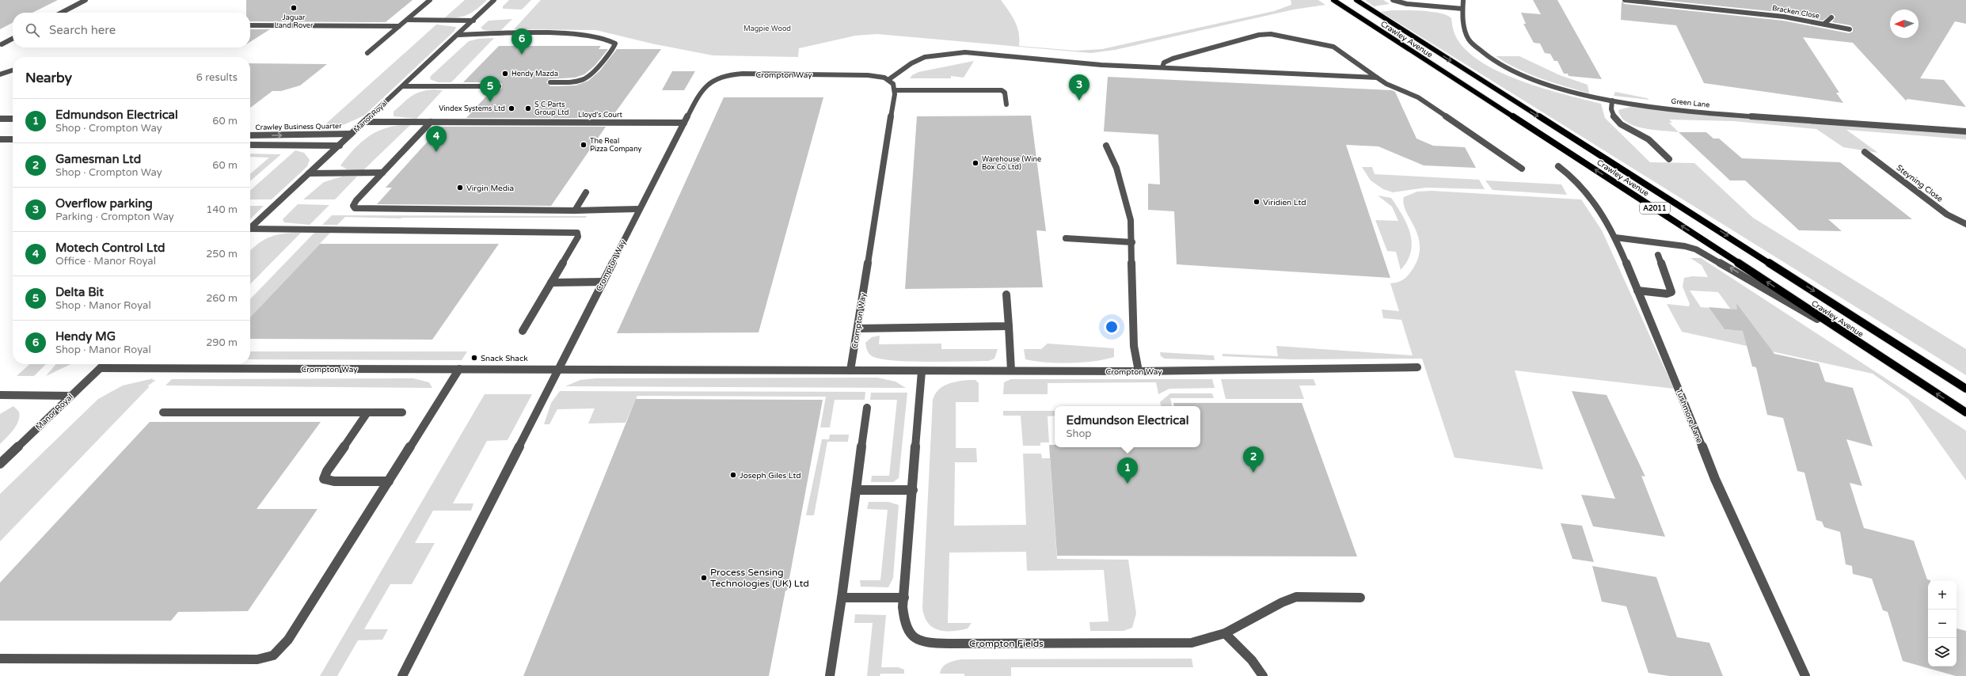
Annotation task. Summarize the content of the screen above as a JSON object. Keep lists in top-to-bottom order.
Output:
{
  "streets": {
    "main road": ["Crawley Avenue", "A2011"],
    "street": [
      "Bracken Close",
      "Crompton Way",
      "Green Lane",
      "Lloyd's Court",
      "Manor Royal",
      "Crawley Business Quarter",
      "Steyning Close",
      "Tushmore Lane",
      "Crompton Fields"
    ]
  },
  "crossings": [
    ["Crompton Way", "Lloyd's Court"],
    ["Crompton Way", "Manor Royal"],
    ["Crompton Way", "Crompton Fields"],
    ["Lloyd's Court", "Manor Royal"],
    ["Manor Royal", "Crawley Business Quarter"]
  ],
  "parks": ["Magpie Wood"],
  "places": [
    "Jaguar Land Rover",
    "Hendy Mazda",
    "Vindex Systems Ltd",
    "S C Parts Group Ltd",
    "The Real Pizza Company",
    "Warehouse (Wine Box Co Ltd)",
    "Virgin Media",
    "Viridien Ltd",
    "Snack Shack",
    "Joseph Giles Ltd",
    "Process Sensing Technologies (UK) Ltd"
  ],
  "north": "left",
  "page": {
    "search": "Search here",
    "pins": [
      "6",
      "3",
      "5",
      "4",
      "2",
      "1"
    ],
    "heading": ["Nearby", "6 results"],
    "list": [
      {
        "mark": "1",
        "name": "Edmundson Electrical",
        "note": "Shop · Crompton Way",
        "value": "60 m"
      },
      {
        "mark": "2",
        "name": "Gamesman Ltd",
        "note": "Shop · Crompton Way",
        "value": "60 m"
      },
      {
        "mark": "3",
        "name": "Overflow parking",
        "note": "Parking · Crompton Way",
        "value": "140 m"
      },
      {
        "mark": "4",
        "name": "Motech Control Ltd",
        "note": "Office · Manor Royal",
        "value": "250 m"
      },
      {
        "mark": "5",
        "name": "Delta Bit",
        "note": "Shop · Manor Royal",
        "value": "260 m"
      },
      {
        "mark": "6",
        "name": "Hendy MG",
        "note": "Shop · Manor Royal",
        "value": "290 m"
      }
    ],
    "popup": ["Edmundson Electrical", "Shop"],
    "map_buttons": ["+", "−"]
  }
}
